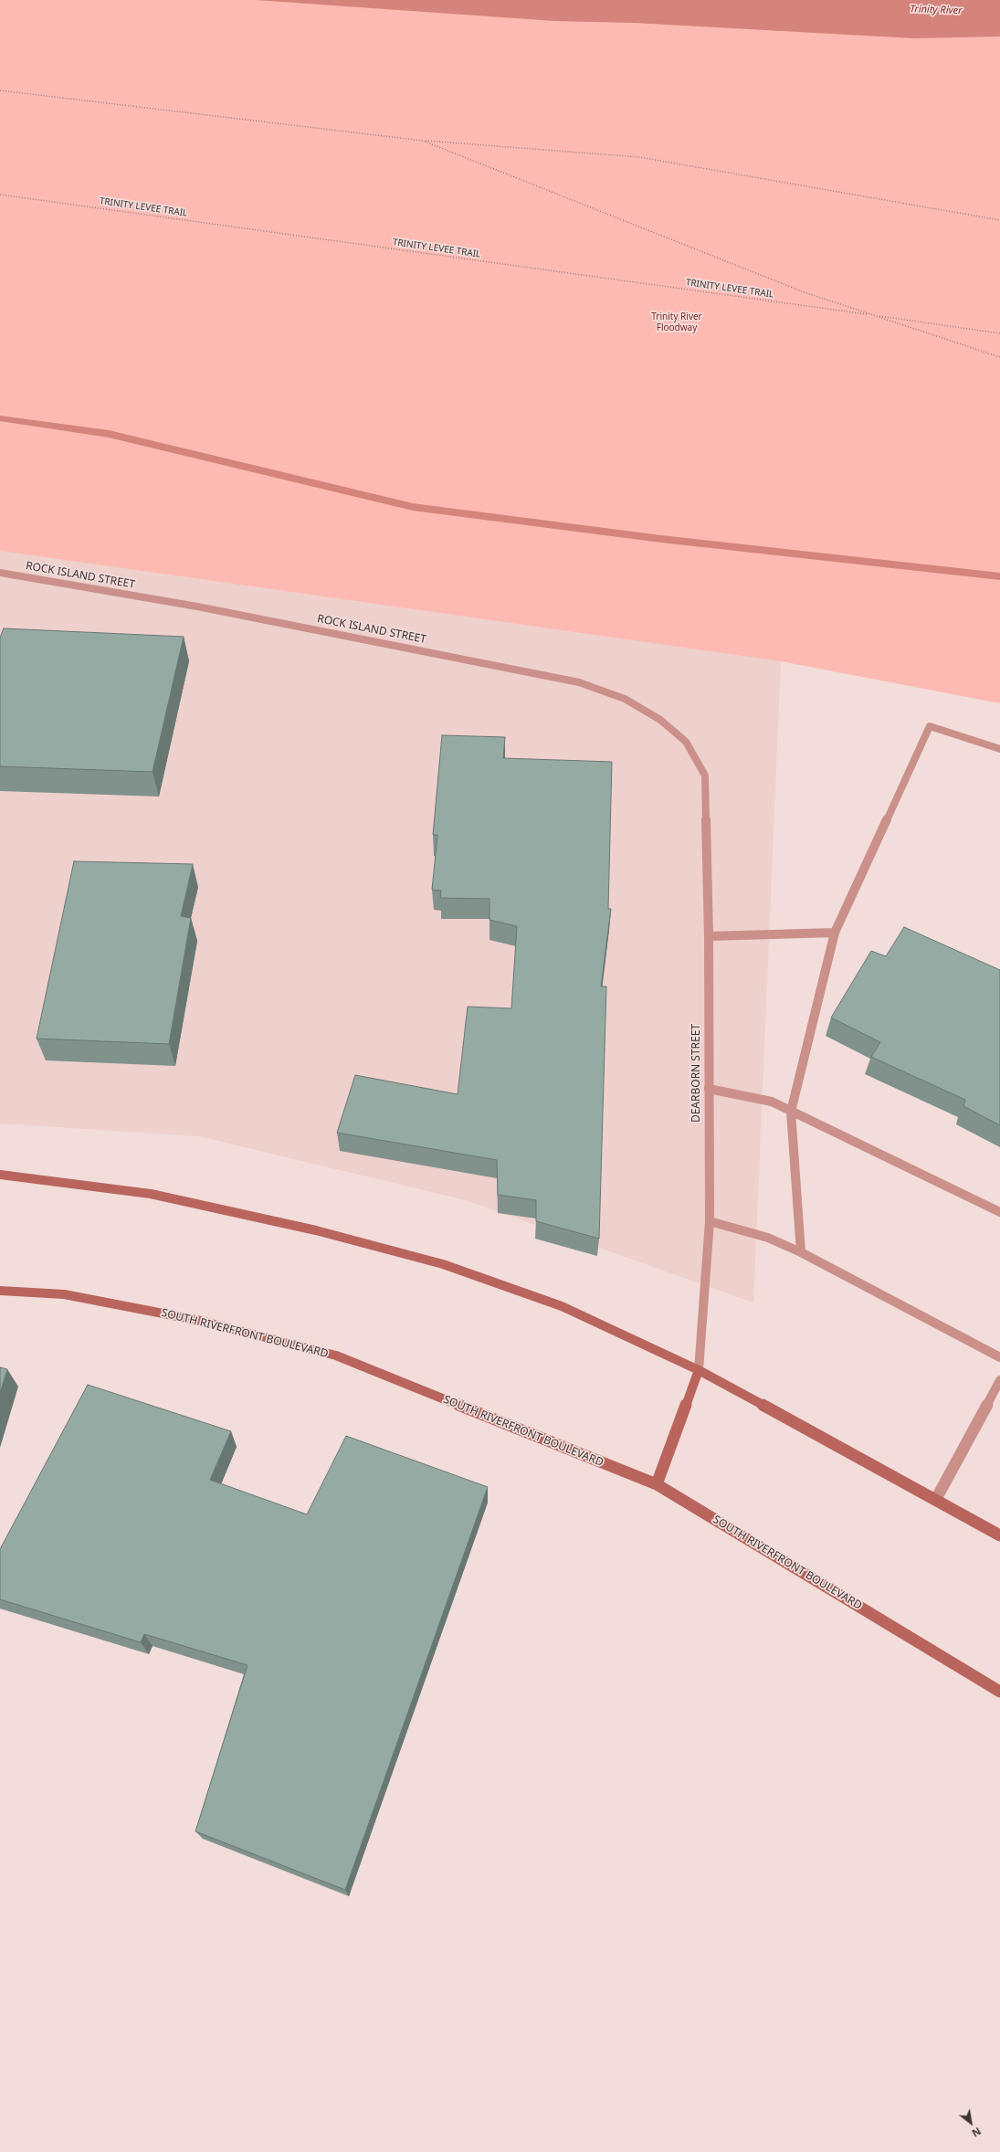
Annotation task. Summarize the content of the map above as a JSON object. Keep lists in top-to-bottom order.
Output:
{
  "streets": {
    "main road": ["SOUTH RIVERFRONT BOULEVARD"],
    "street": ["ROCK ISLAND STREET", "DEARBORN STREET"],
    "path": ["TRINITY LEVEE TRAIL"]
  },
  "crossings": [
    ["ROCK ISLAND STREET", "DEARBORN STREET"]
  ],
  "water": ["Trinity River"],
  "parks": ["Trinity River Floodway"],
  "north": "bottom right"
}
